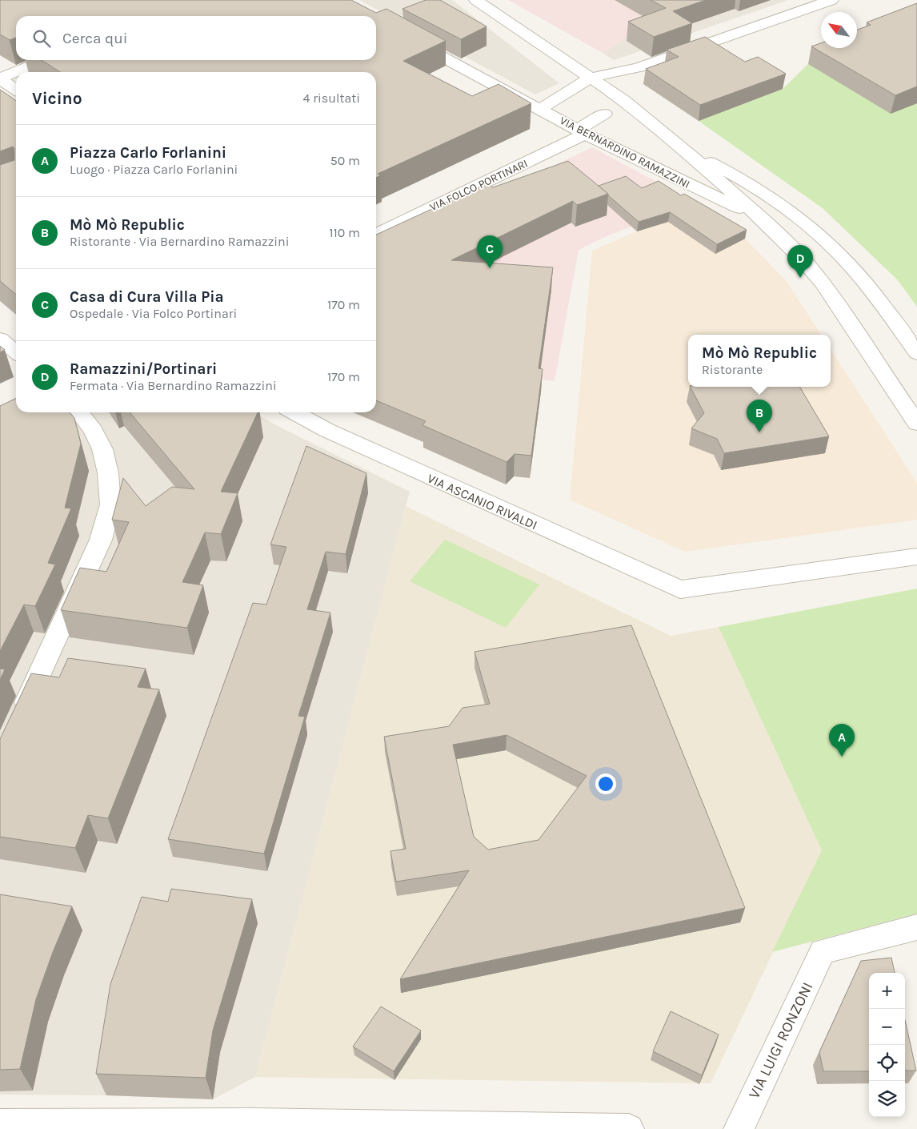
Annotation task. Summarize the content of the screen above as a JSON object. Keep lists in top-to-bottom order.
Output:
{
  "streets": {
    "street": [
      "VIA BERNARDINO RAMAZZINI",
      "VIA FOLCO PORTINARI",
      "VIA ASCANIO RIVALDI",
      "VIA LUIGI RONZONI"
    ]
  },
  "crossings": [
    ["VIA BERNARDINO RAMAZZINI", "VIA FOLCO PORTINARI"]
  ],
  "north": "top left",
  "page": {
    "search": "Cerca qui",
    "heading": ["Vicino", "4 risultati"],
    "list": [
      {
        "mark": "A",
        "name": "Piazza Carlo Forlanini",
        "note": "Luogo · Piazza Carlo Forlanini",
        "value": "50 m"
      },
      {
        "mark": "B",
        "name": "Mò Mò Republic",
        "note": "Ristorante · Via Bernardino Ramazzini",
        "value": "110 m"
      },
      {
        "mark": "C",
        "name": "Casa di Cura Villa Pia",
        "note": "Ospedale · Via Folco Portinari",
        "value": "170 m"
      },
      {
        "mark": "D",
        "name": "Ramazzini/Portinari",
        "note": "Fermata · Via Bernardino Ramazzini",
        "value": "170 m"
      }
    ],
    "pins": [
      "C",
      "D",
      "B",
      "A"
    ],
    "popup": ["Mò Mò Republic", "Ristorante"],
    "map_buttons": ["+", "−"]
  }
}
